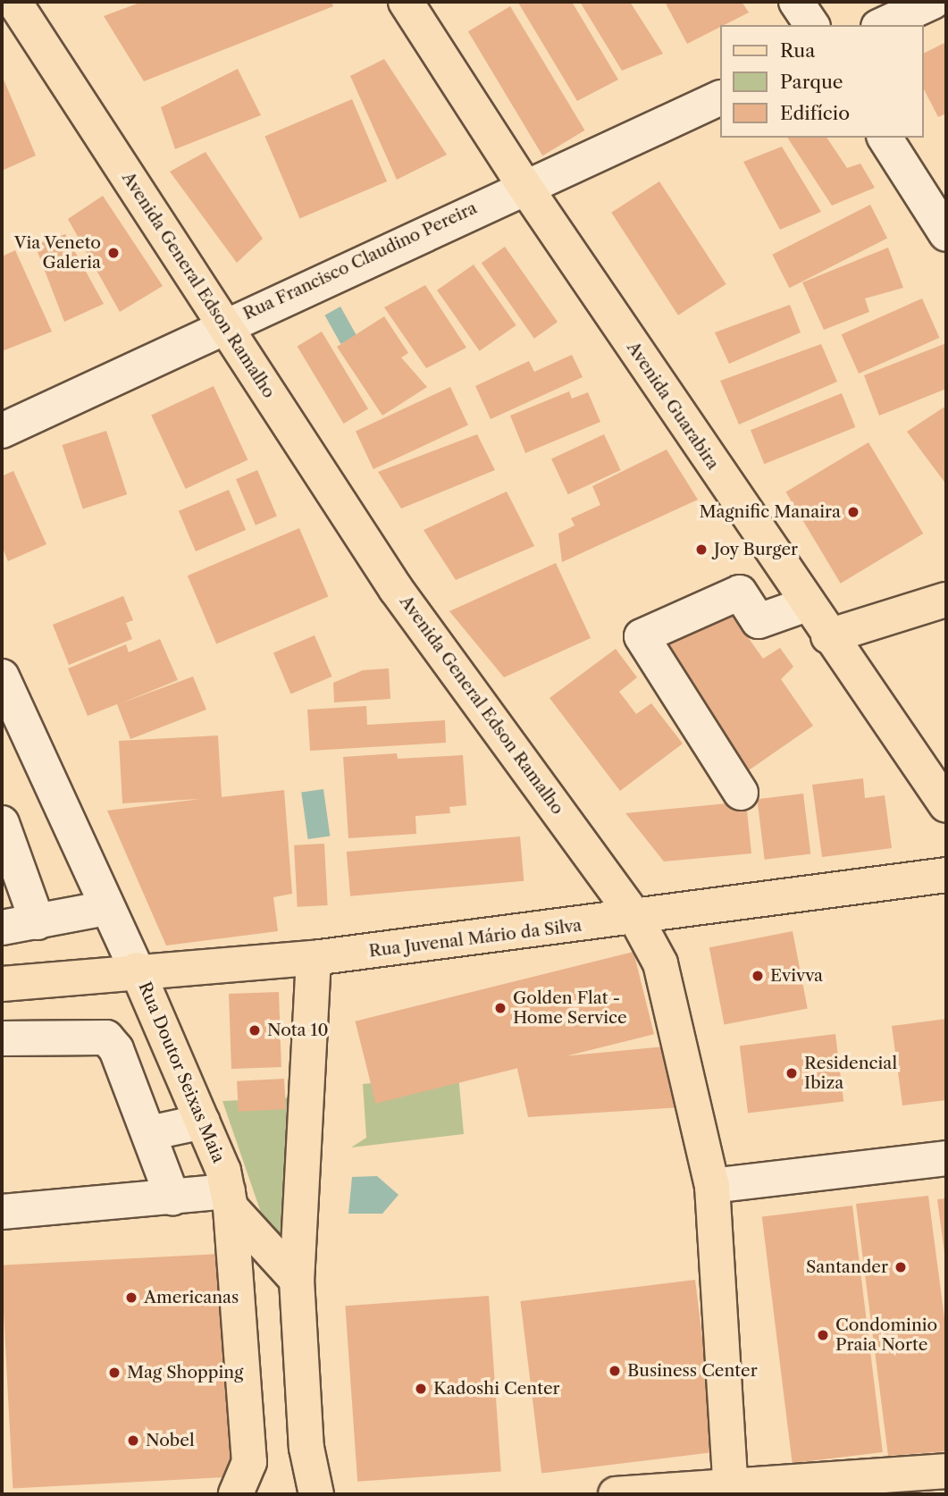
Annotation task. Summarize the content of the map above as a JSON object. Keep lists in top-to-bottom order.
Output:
{
  "streets": {
    "main road": [
      "Avenida General Edson Ramalho",
      "Avenida Guarabira",
      "Rua Juvenal Mário da Silva",
      "Rua Doutor Seixas Maia"
    ],
    "street": ["Rua Francisco Claudino Pereira"]
  },
  "crossings": [
    ["Rua Francisco Claudino Pereira", "Avenida General Edson Ramalho"],
    ["Rua Francisco Claudino Pereira", "Avenida Guarabira"],
    ["Avenida General Edson Ramalho", "Rua Juvenal Mário da Silva"],
    ["Rua Juvenal Mário da Silva", "Rua Doutor Seixas Maia"]
  ],
  "places": [
    "Via Veneto Galeria",
    "Magnific Manaira",
    "Joy Burger",
    "Evivva",
    "Golden Flat - Home Service",
    "Nota 10",
    "Residencial Ibiza",
    "Santander",
    "Americanas",
    "Condominio Praia Norte",
    "Business Center",
    "Mag Shopping",
    "Kadoshi Center",
    "Nobel"
  ],
  "legend": ["Rua", "Parque", "Edifício"]
}
